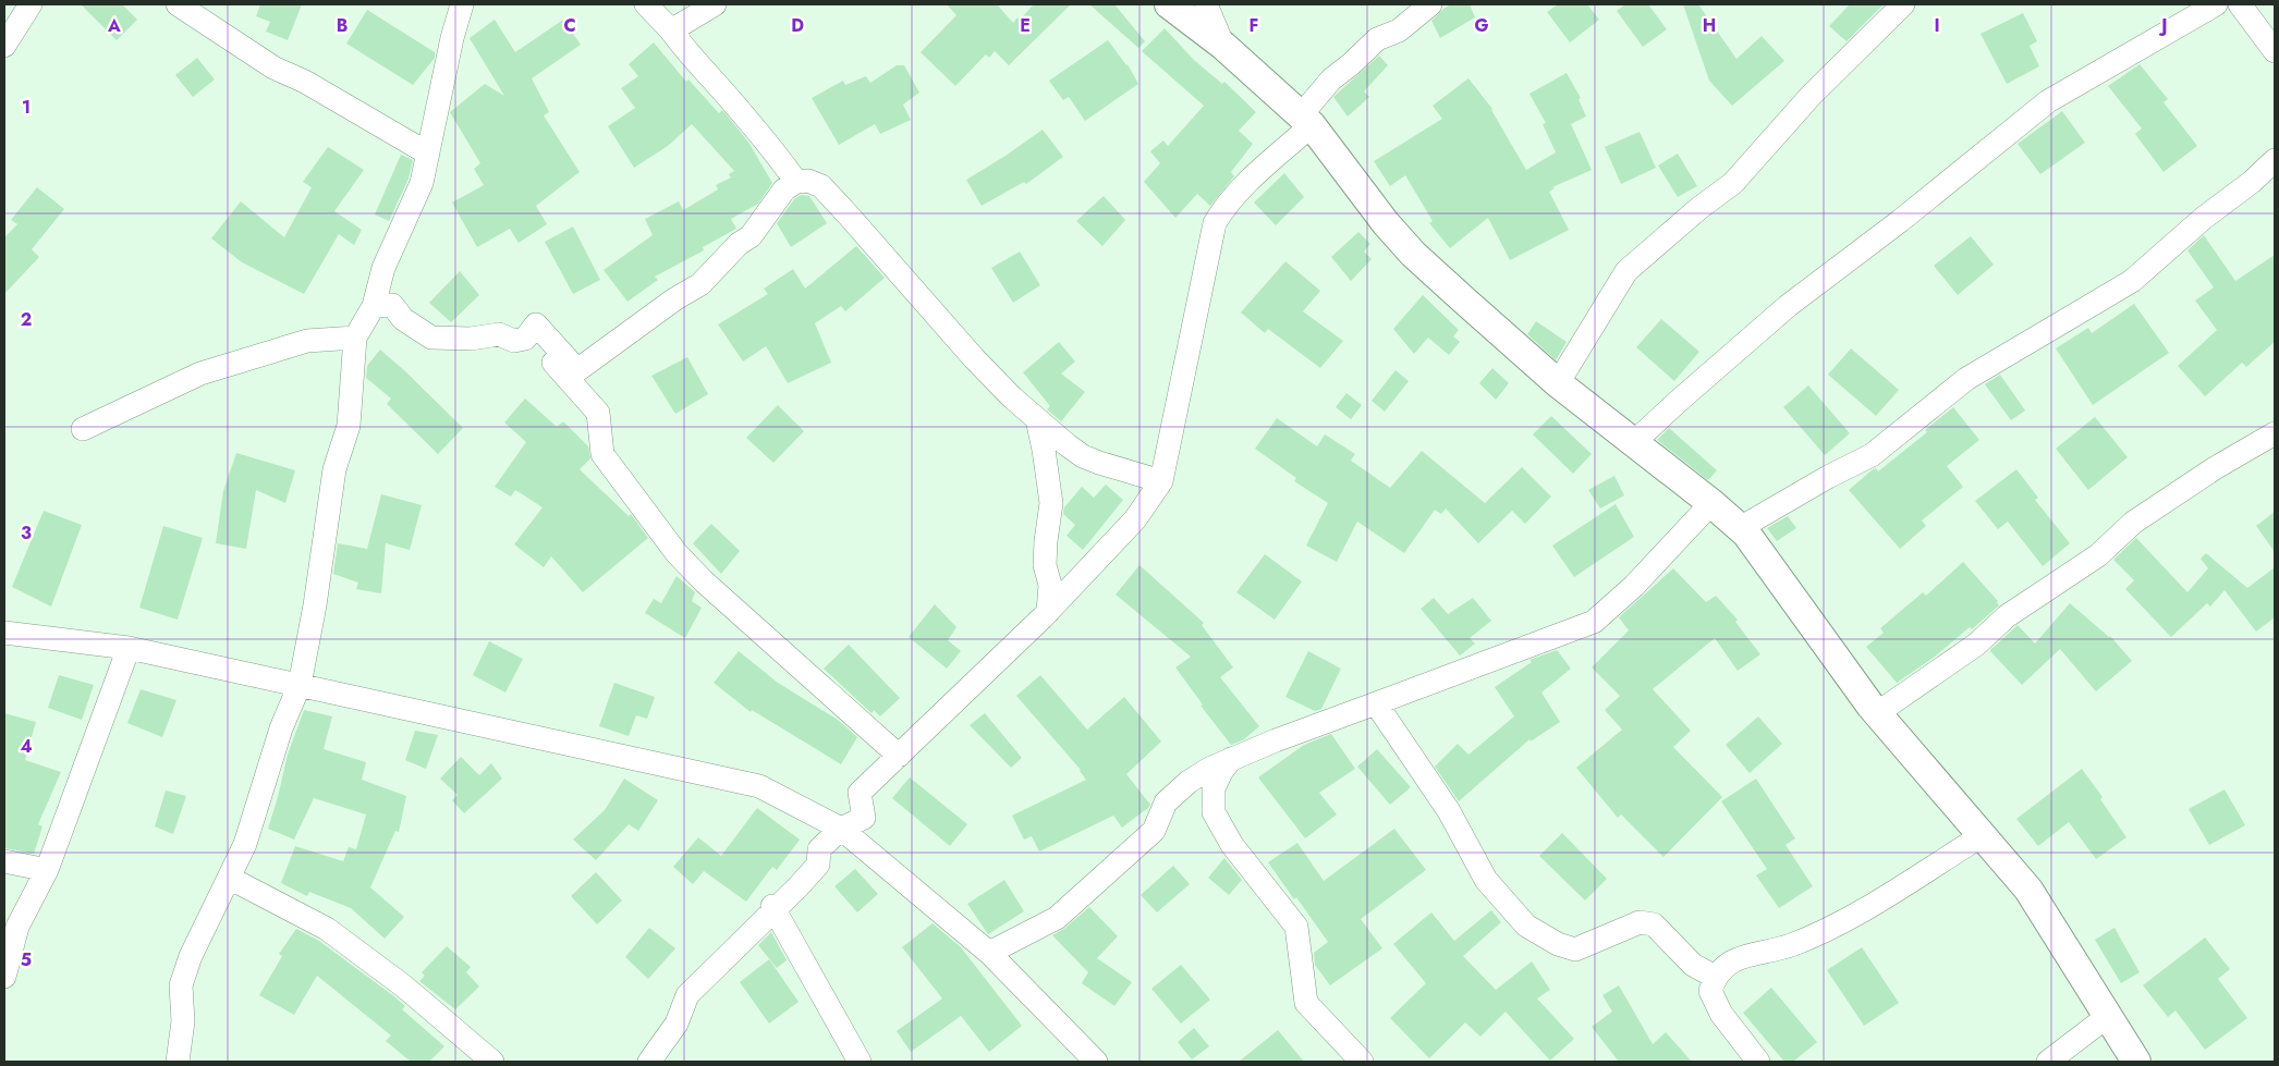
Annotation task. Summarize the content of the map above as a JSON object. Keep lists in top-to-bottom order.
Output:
{
  "grid": {
    "columns": [
      "A",
      "B",
      "C",
      "D",
      "E",
      "F",
      "G",
      "H",
      "I",
      "J"
    ],
    "rows": [
      "1",
      "2",
      "3",
      "4",
      "5"
    ]
  }
}
